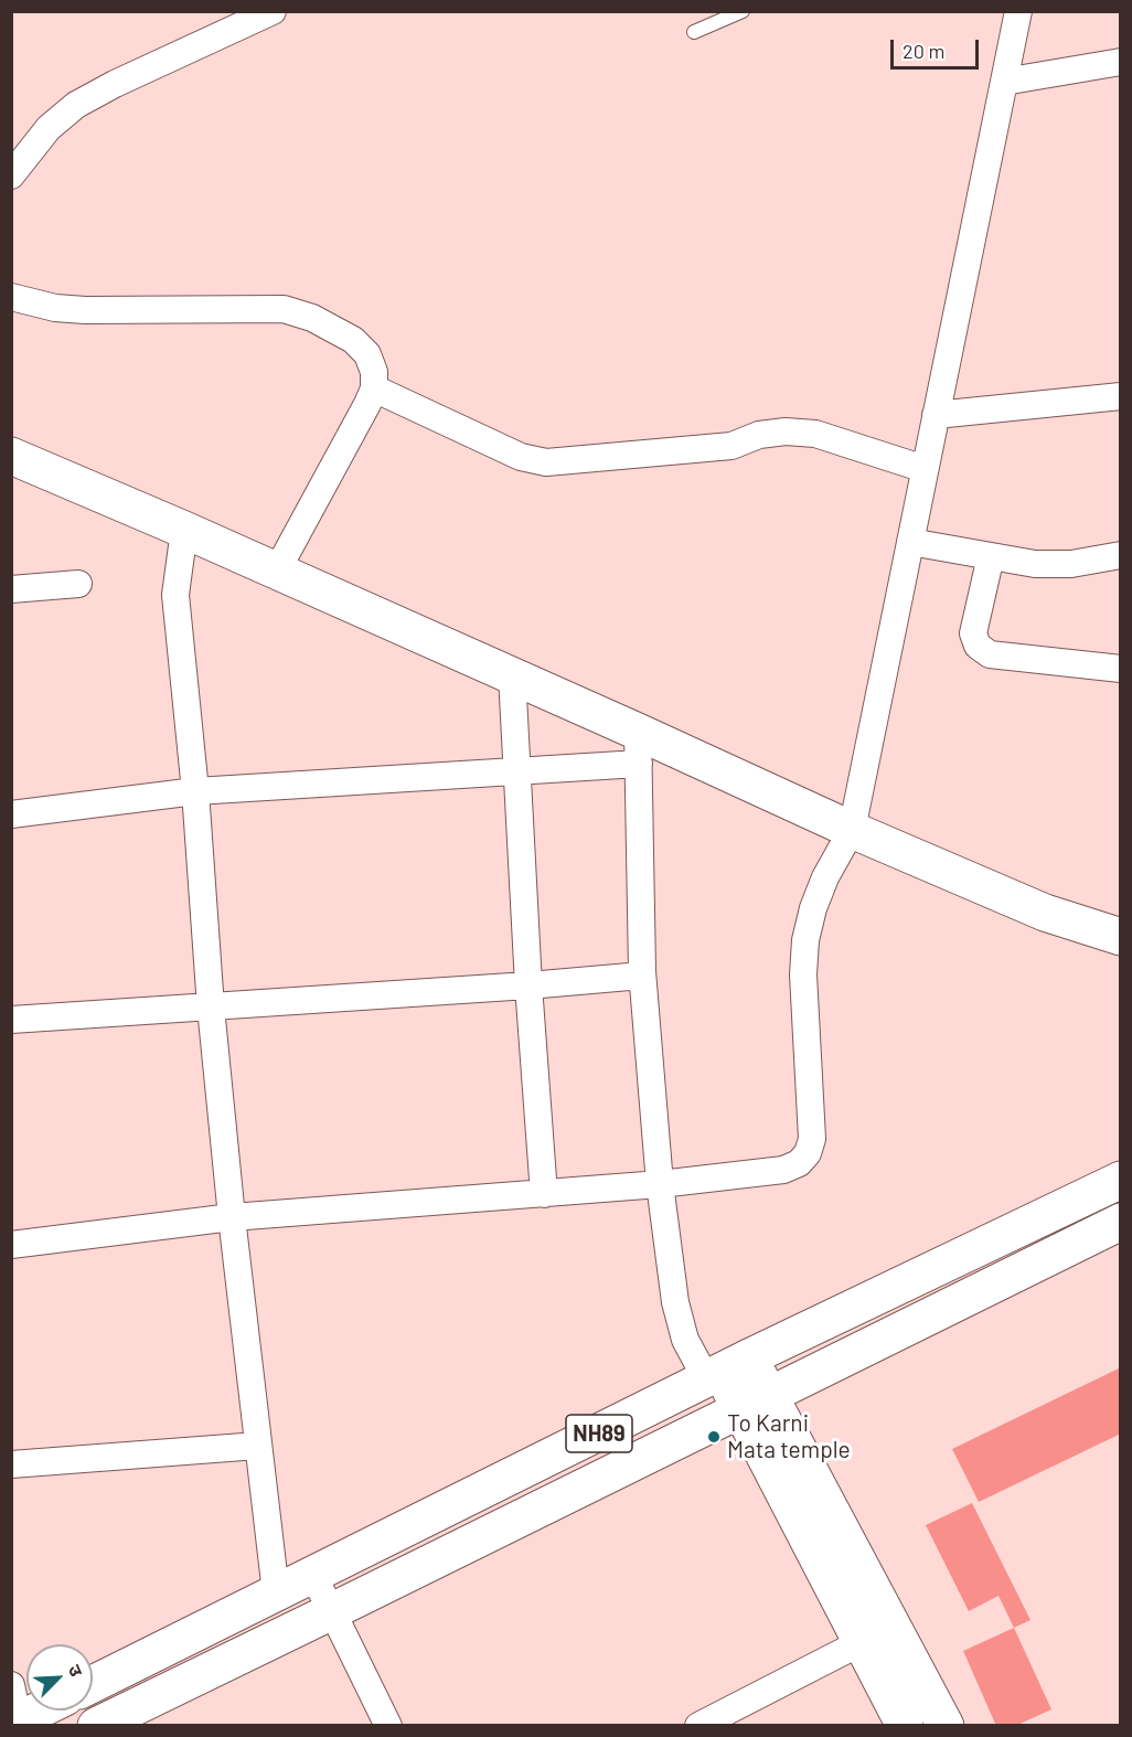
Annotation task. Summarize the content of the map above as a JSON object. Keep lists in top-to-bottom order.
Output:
{
  "streets": {
    "main road": ["NH89"]
  },
  "places": ["To Karni Mata temple"],
  "scale_bar": "20 m",
  "north": "top right"
}
